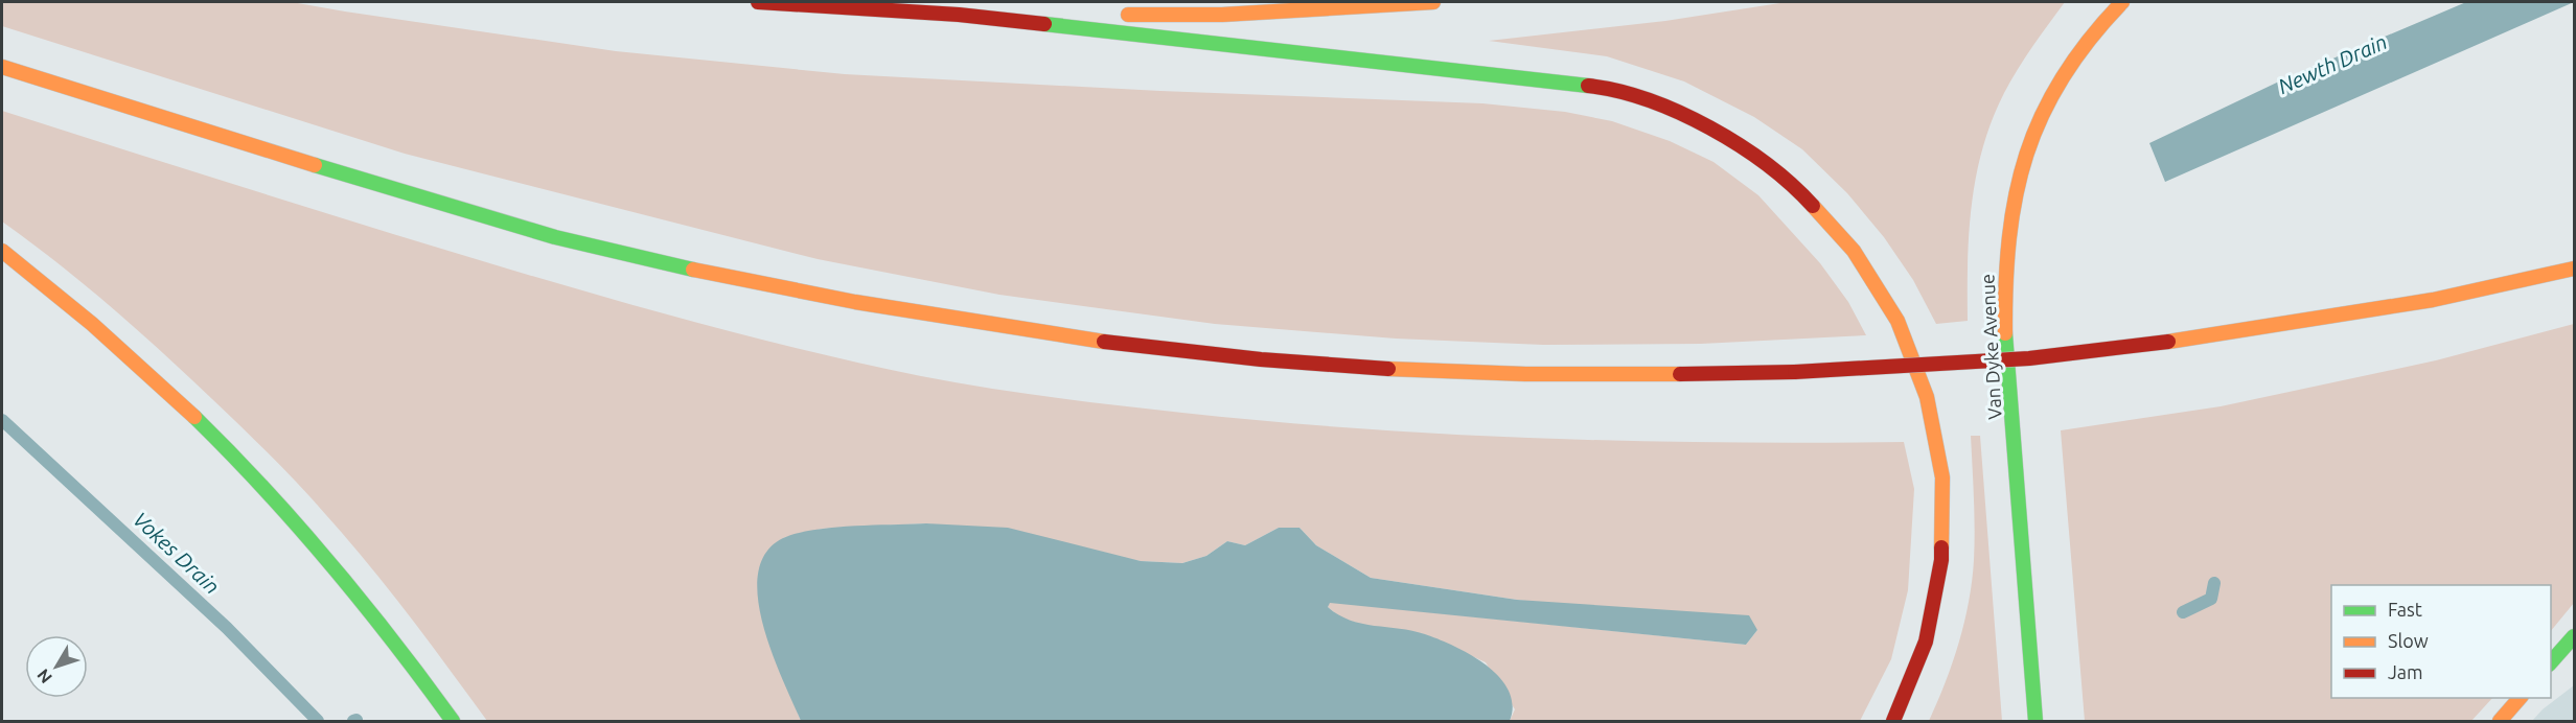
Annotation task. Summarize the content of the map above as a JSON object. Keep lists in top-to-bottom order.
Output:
{
  "streets": {
    "main road": ["Van Dyke Avenue"]
  },
  "water": ["Newth Drain", "Vokes Drain"],
  "legend": ["Fast", "Slow", "Jam"],
  "north": "bottom left"
}
